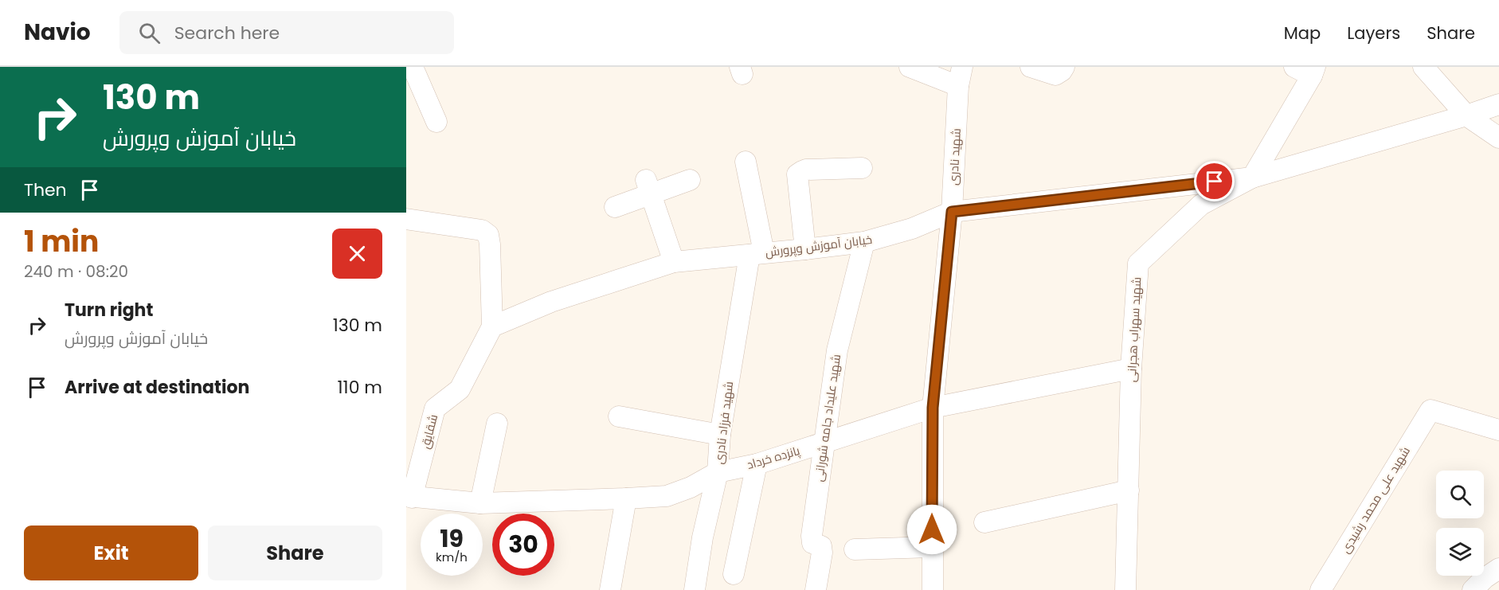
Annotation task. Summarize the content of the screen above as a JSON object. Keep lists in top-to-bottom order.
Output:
{
  "streets": {
    "street": [
      "شهید نادری",
      "خیابان آموزش وپرورش",
      "شهید سهراب هجرانی",
      "شهید علیداد جامه شورانی",
      "شهید فرزاد نادری",
      "شقایق",
      "پانزده خرداد",
      "شهید علی محمد رشیدی"
    ]
  },
  "crossings": [
    ["شهید نادری", "خیابان آموزش وپرورش"],
    ["شهید نادری", "پانزده خرداد"],
    ["خیابان آموزش وپرورش", "شهید سهراب هجرانی"],
    ["خیابان آموزش وپرورش", "شهید علیداد جامه شورانی"],
    ["خیابان آموزش وپرورش", "شهید فرزاد نادری"],
    ["خیابان آموزش وپرورش", "شقایق"],
    ["شهید سهراب هجرانی", "پانزده خرداد"],
    ["شهید علیداد جامه شورانی", "پانزده خرداد"],
    ["شهید فرزاد نادری", "پانزده خرداد"],
    ["شقایق", "پانزده خرداد"]
  ],
  "page": {
    "header": "Navio",
    "search": "Search here",
    "nav": ["Map", "Layers", "Share"],
    "turn": ["130 m", "خیابان آموزش وپرورش"],
    "then": "Then",
    "heading": ["1 min", "240 m · 08:20"],
    "list": [
      {
        "name": "Turn right",
        "note": "خیابان آموزش وپرورش",
        "value": "130 m"
      },
      {
        "name": "Arrive at destination",
        "value": "110 m"
      }
    ],
    "speed": "19 km/h",
    "limit": "30",
    "buttons": ["Exit", "Share"]
  }
}
